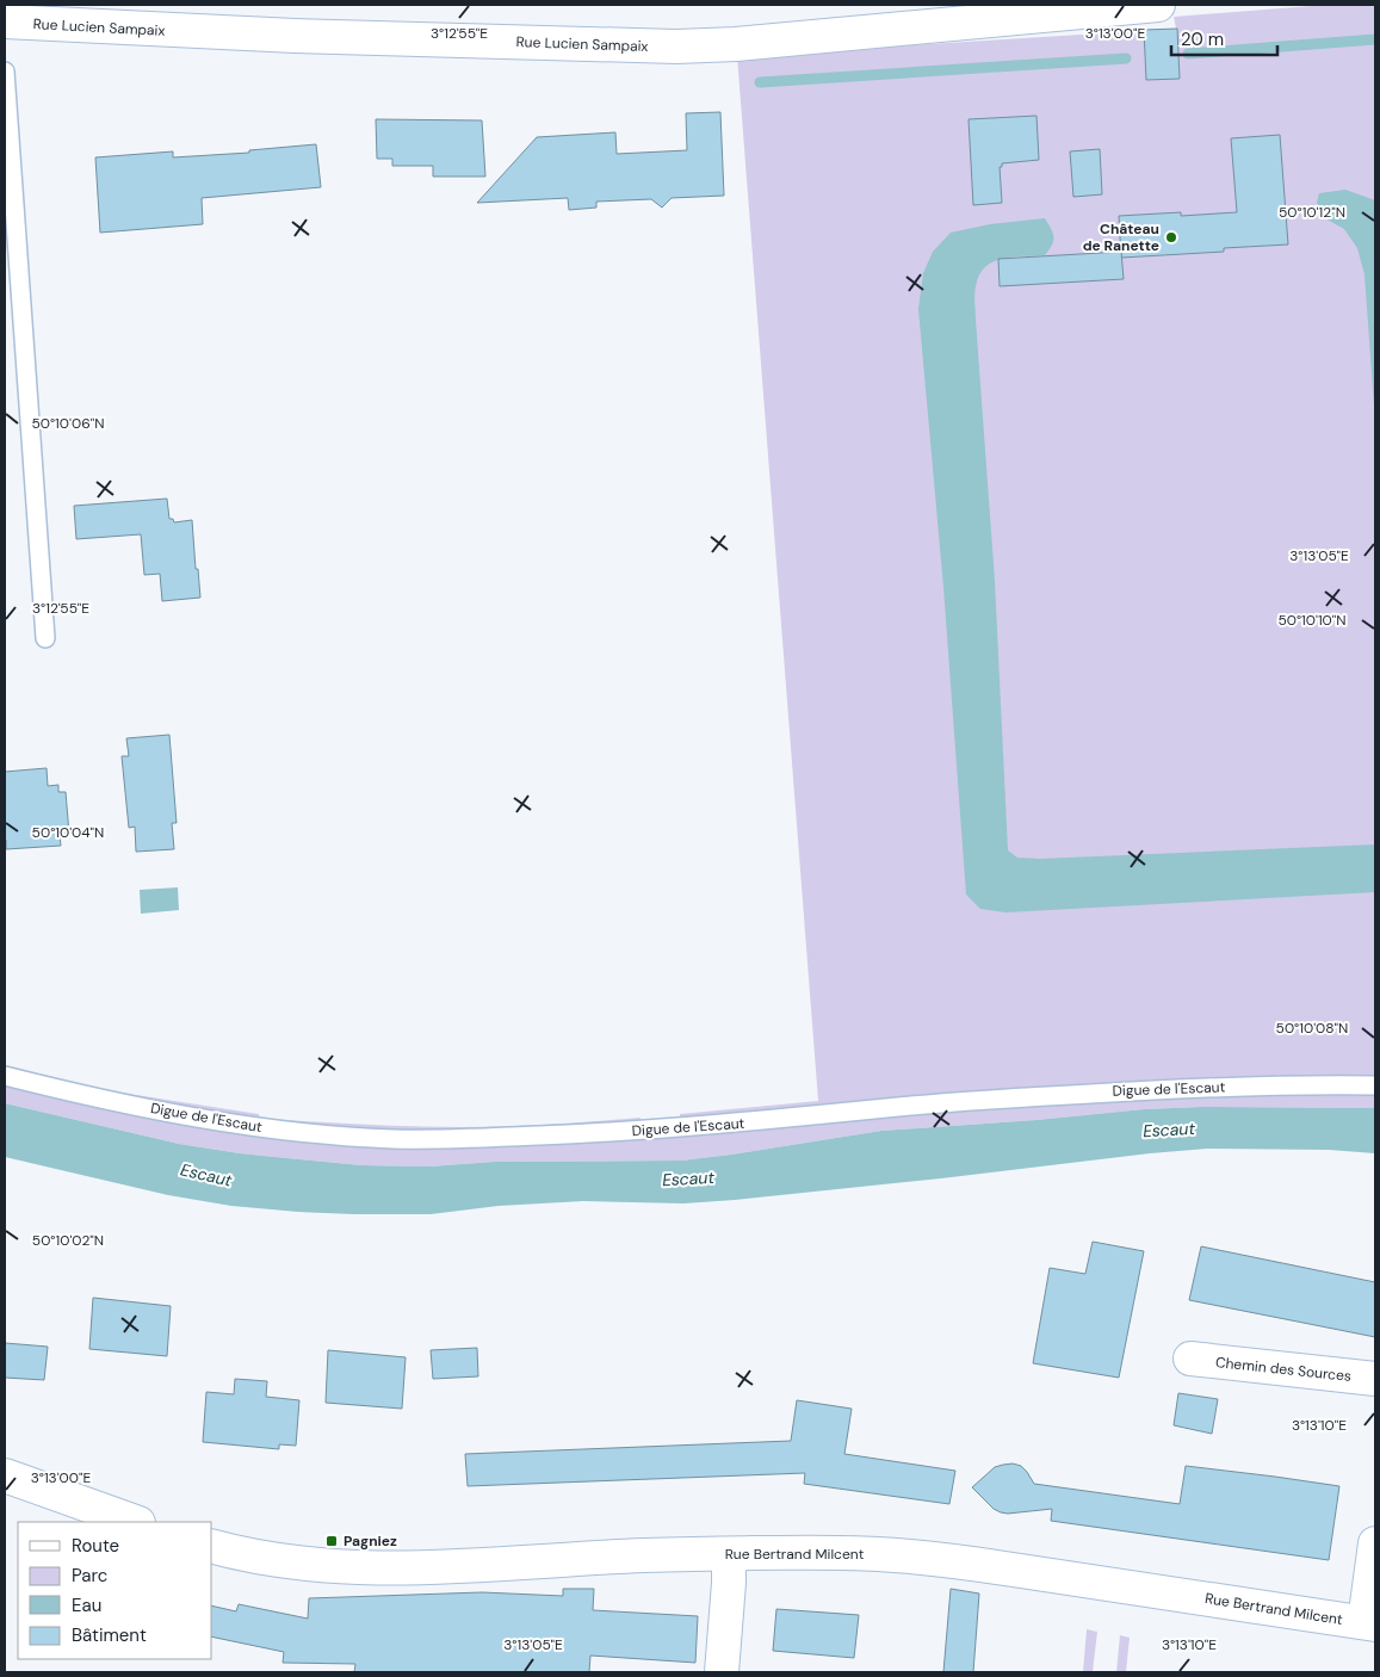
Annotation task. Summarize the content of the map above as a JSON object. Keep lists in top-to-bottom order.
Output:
{
  "streets": {
    "street": ["Rue Lucien Sampaix", "Chemin des Sources", "Rue Bertrand Milcent"],
    "lane": ["Digue de l'Escaut"]
  },
  "water": ["Escaut"],
  "places": {
    "other": ["Château de Ranette"],
    "transit": ["Pagniez"]
  },
  "legend": [
    "Route",
    "Parc",
    "Eau",
    "Bâtiment"
  ],
  "scale_bar": "20 m",
  "coordinates": [
    "3°12'55\"E",
    "3°13'00\"E",
    "50°10'12\"N",
    "50°10'06\"N",
    "3°13'05\"E",
    "50°10'10\"N",
    "50°10'04\"N",
    "50°10'08\"N",
    "50°10'02\"N",
    "3°13'10\"E"
  ]
}
